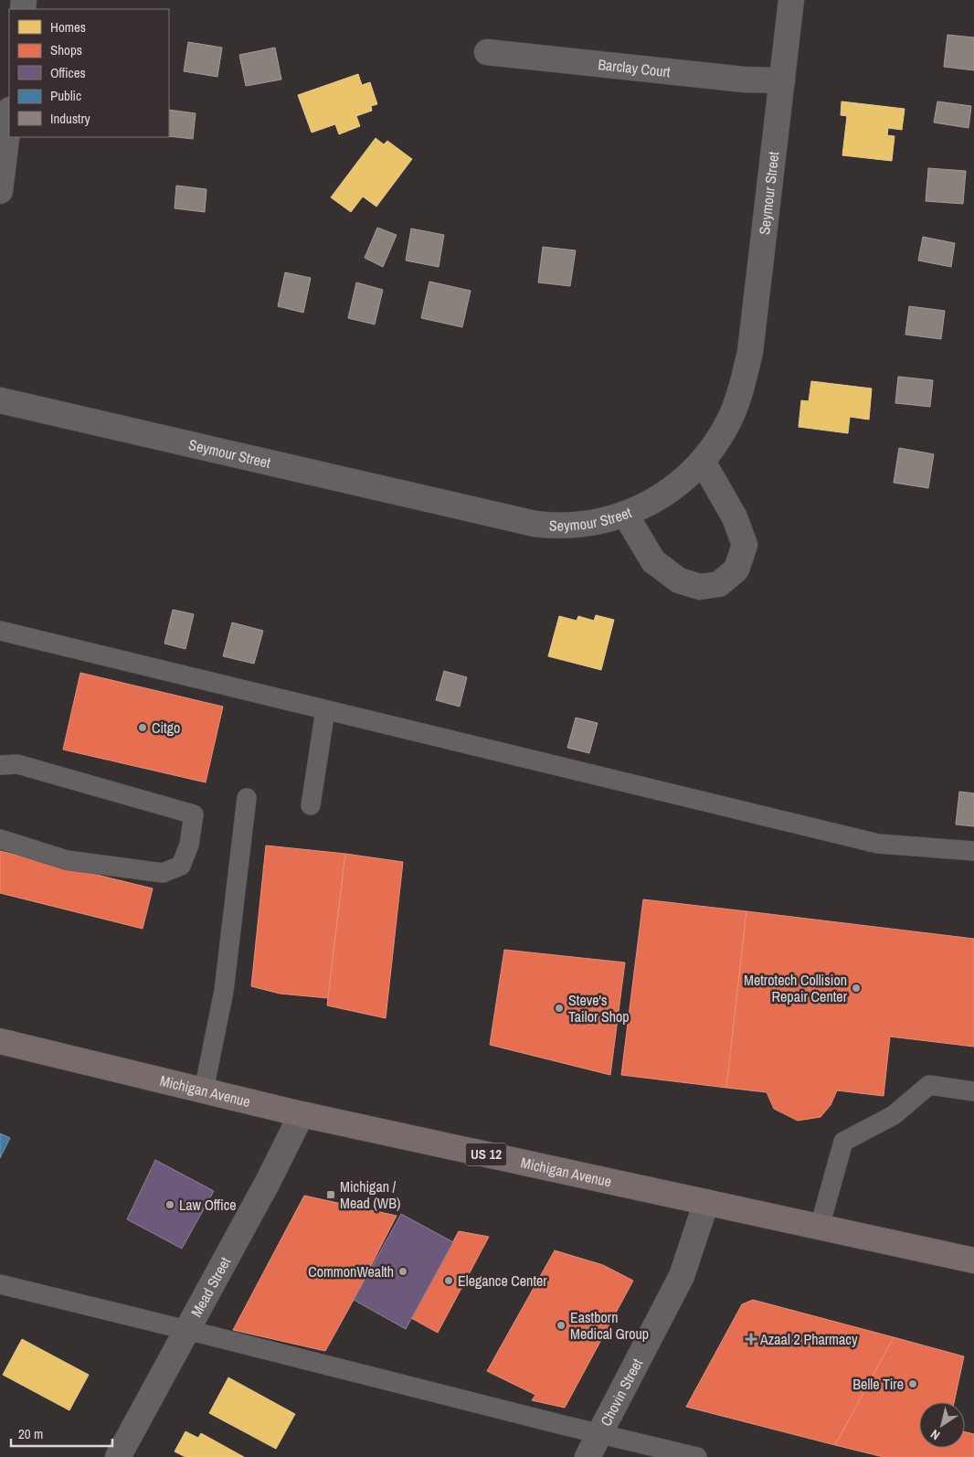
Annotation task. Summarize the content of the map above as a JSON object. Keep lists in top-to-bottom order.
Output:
{
  "streets": {
    "main road": ["Michigan Avenue", "US 12"],
    "street": [
      "Barclay Court",
      "Seymour Street",
      "Mead Street",
      "Chovin Street"
    ]
  },
  "crossings": [
    ["Barclay Court", "Seymour Street"],
    ["Michigan Avenue", "Mead Street"],
    ["Michigan Avenue", "Chovin Street"]
  ],
  "places": {
    "other": [
      "Citgo",
      "Metrotech Collision Repair Center",
      "Steve's Tailor Shop",
      "Law Office",
      "CommonWealth",
      "Elegance Center",
      "Eastborn Medical Group",
      "Belle Tire"
    ],
    "transit": ["Michigan / Mead (WB)"],
    "health": ["Azaal 2 Pharmacy"]
  },
  "legend": [
    "Homes",
    "Shops",
    "Offices",
    "Public",
    "Industry"
  ],
  "scale_bar": "20 m",
  "north": "bottom left"
}
